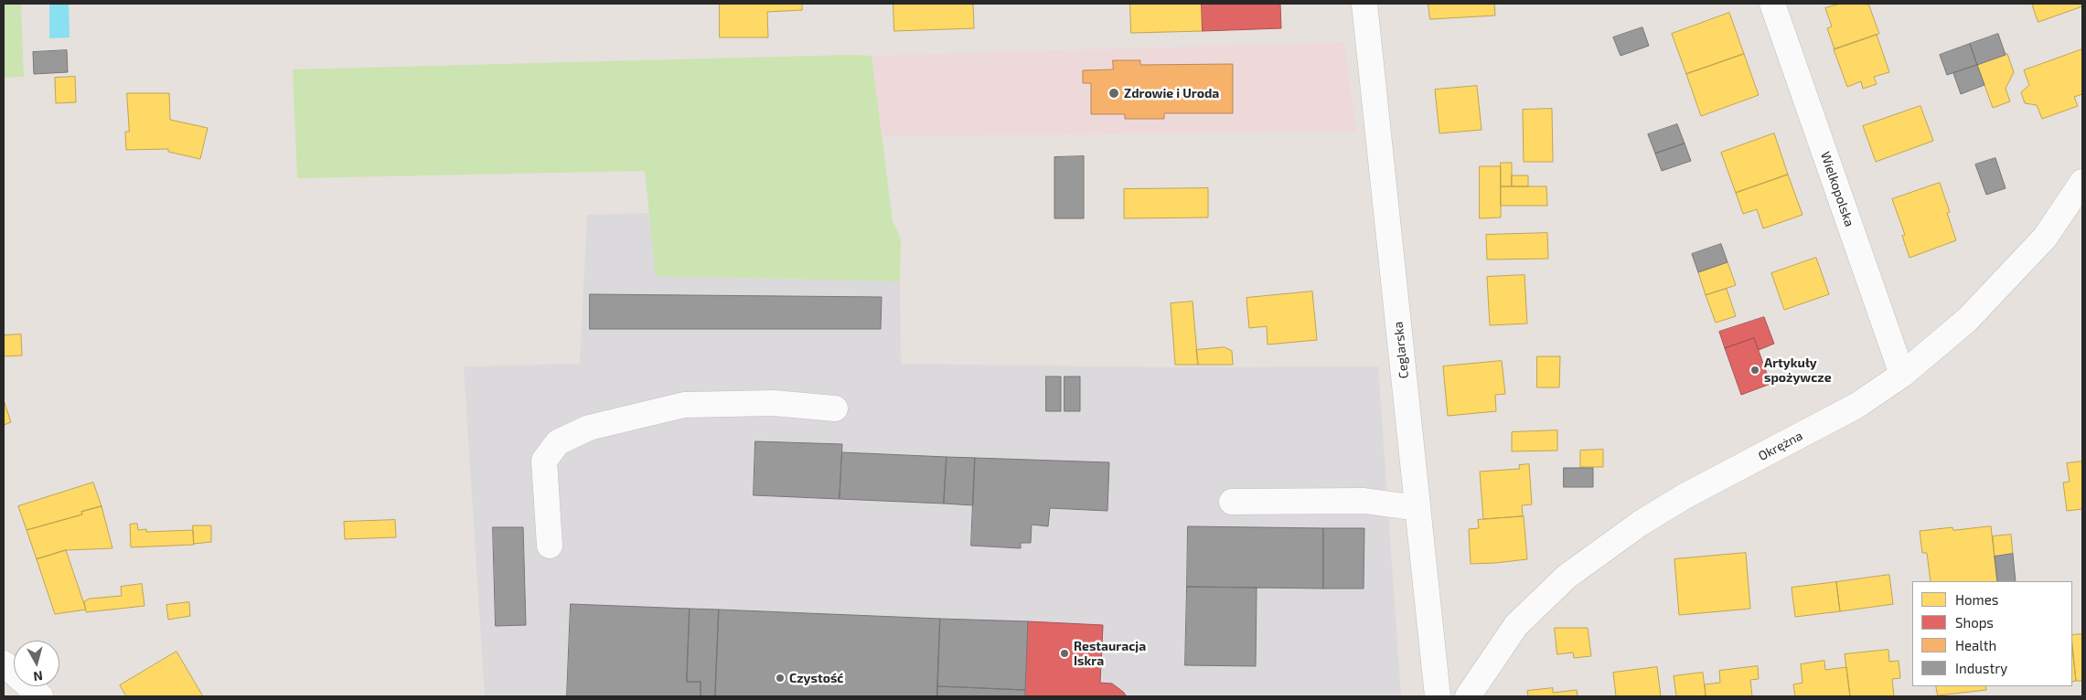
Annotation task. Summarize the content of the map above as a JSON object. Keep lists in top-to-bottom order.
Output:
{
  "streets": {
    "street": ["Wielkopolska", "Ceglarska", "Okrężna"]
  },
  "crossings": [
    ["Wielkopolska", "Okrężna"]
  ],
  "places": [
    "Zdrowie i Uroda",
    "Artykuły spożywcze",
    "Restauracja Iskra",
    "Czystość"
  ],
  "legend": [
    "Homes",
    "Shops",
    "Health",
    "Industry"
  ],
  "north": "bottom"
}
